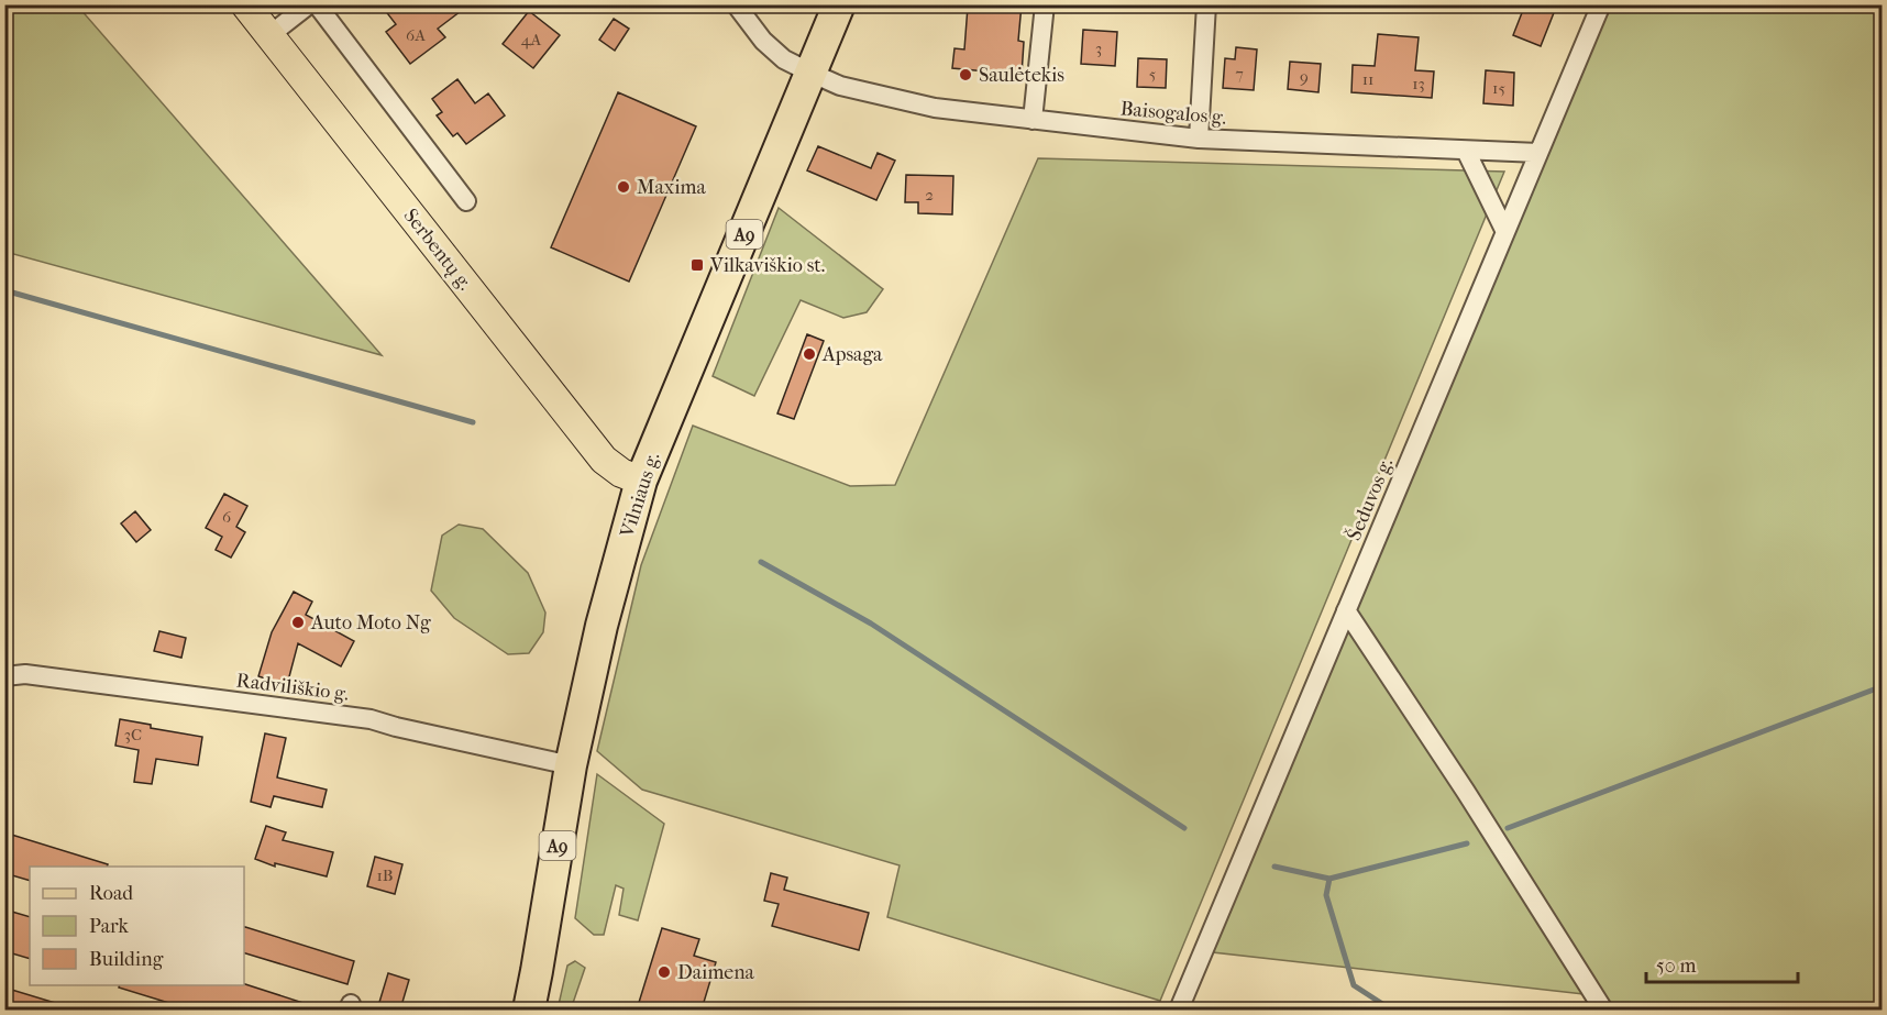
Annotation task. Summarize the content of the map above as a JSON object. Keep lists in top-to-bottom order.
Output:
{
  "streets": {
    "highway": ["A9", "Vilniaus g."],
    "main road": ["Serbentų g."],
    "street": ["Baisogalos g.", "Šeduvos g.", "Radviliškio g."]
  },
  "crossings": [
    ["Baisogalos g.", "Vilniaus g."],
    ["Baisogalos g.", "Šeduvos g."],
    ["Serbentų g.", "Vilniaus g."],
    ["Vilniaus g.", "Radviliškio g."]
  ],
  "places": {
    "other": [
      "Saulėtekis",
      "Maxima",
      "Apsaga",
      "Auto Moto Ng",
      "Daimena"
    ],
    "transit": ["Vilkaviškio st."]
  },
  "house_numbers": [
    "6A",
    "4A",
    "3",
    "5",
    "7",
    "9",
    "11",
    "13",
    "15",
    "2",
    "6",
    "3C",
    "1B"
  ],
  "legend": ["Road", "Park", "Building"],
  "scale_bar": "50 m"
}
